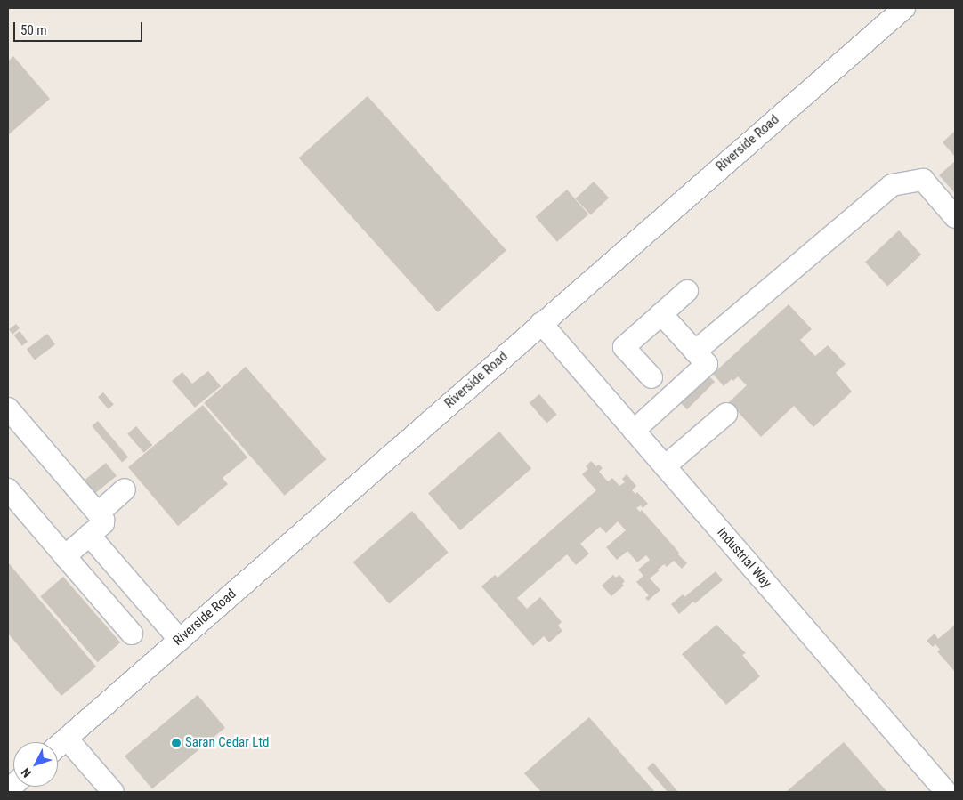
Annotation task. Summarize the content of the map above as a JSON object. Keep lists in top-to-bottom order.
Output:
{
  "streets": {
    "street": ["Riverside Road", "Industrial Way"]
  },
  "crossings": [
    ["Riverside Road", "Industrial Way"]
  ],
  "places": ["Saran Cedar Ltd"],
  "scale_bar": "50 m",
  "north": "bottom left"
}
